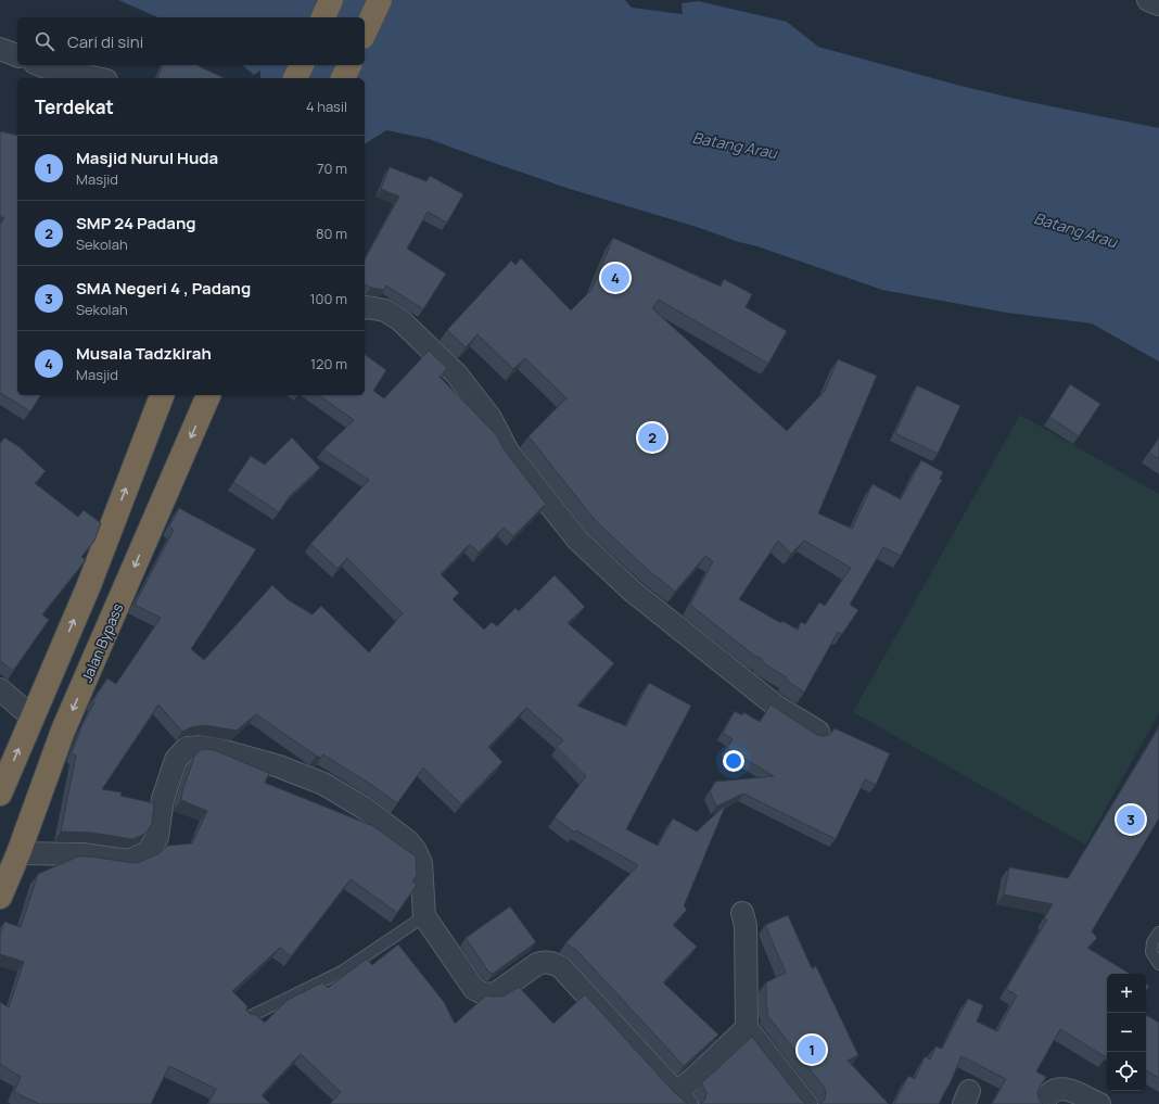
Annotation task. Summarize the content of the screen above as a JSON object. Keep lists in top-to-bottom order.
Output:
{
  "streets": {
    "highway": ["Jalan Bypass"]
  },
  "water": ["Batang Arau"],
  "page": {
    "search": "Cari di sini",
    "heading": ["Terdekat", "4 hasil"],
    "list": [
      {
        "mark": "1",
        "name": "Masjid Nurul Huda",
        "note": "Masjid",
        "value": "70 m"
      },
      {
        "mark": "2",
        "name": "SMP 24 Padang",
        "note": "Sekolah",
        "value": "80 m"
      },
      {
        "mark": "3",
        "name": "SMA Negeri 4 , Padang",
        "note": "Sekolah",
        "value": "100 m"
      },
      {
        "mark": "4",
        "name": "Musala Tadzkirah",
        "note": "Masjid",
        "value": "120 m"
      }
    ],
    "pins": [
      "4",
      "2",
      "3",
      "1"
    ],
    "map_buttons": ["+", "−"]
  }
}
